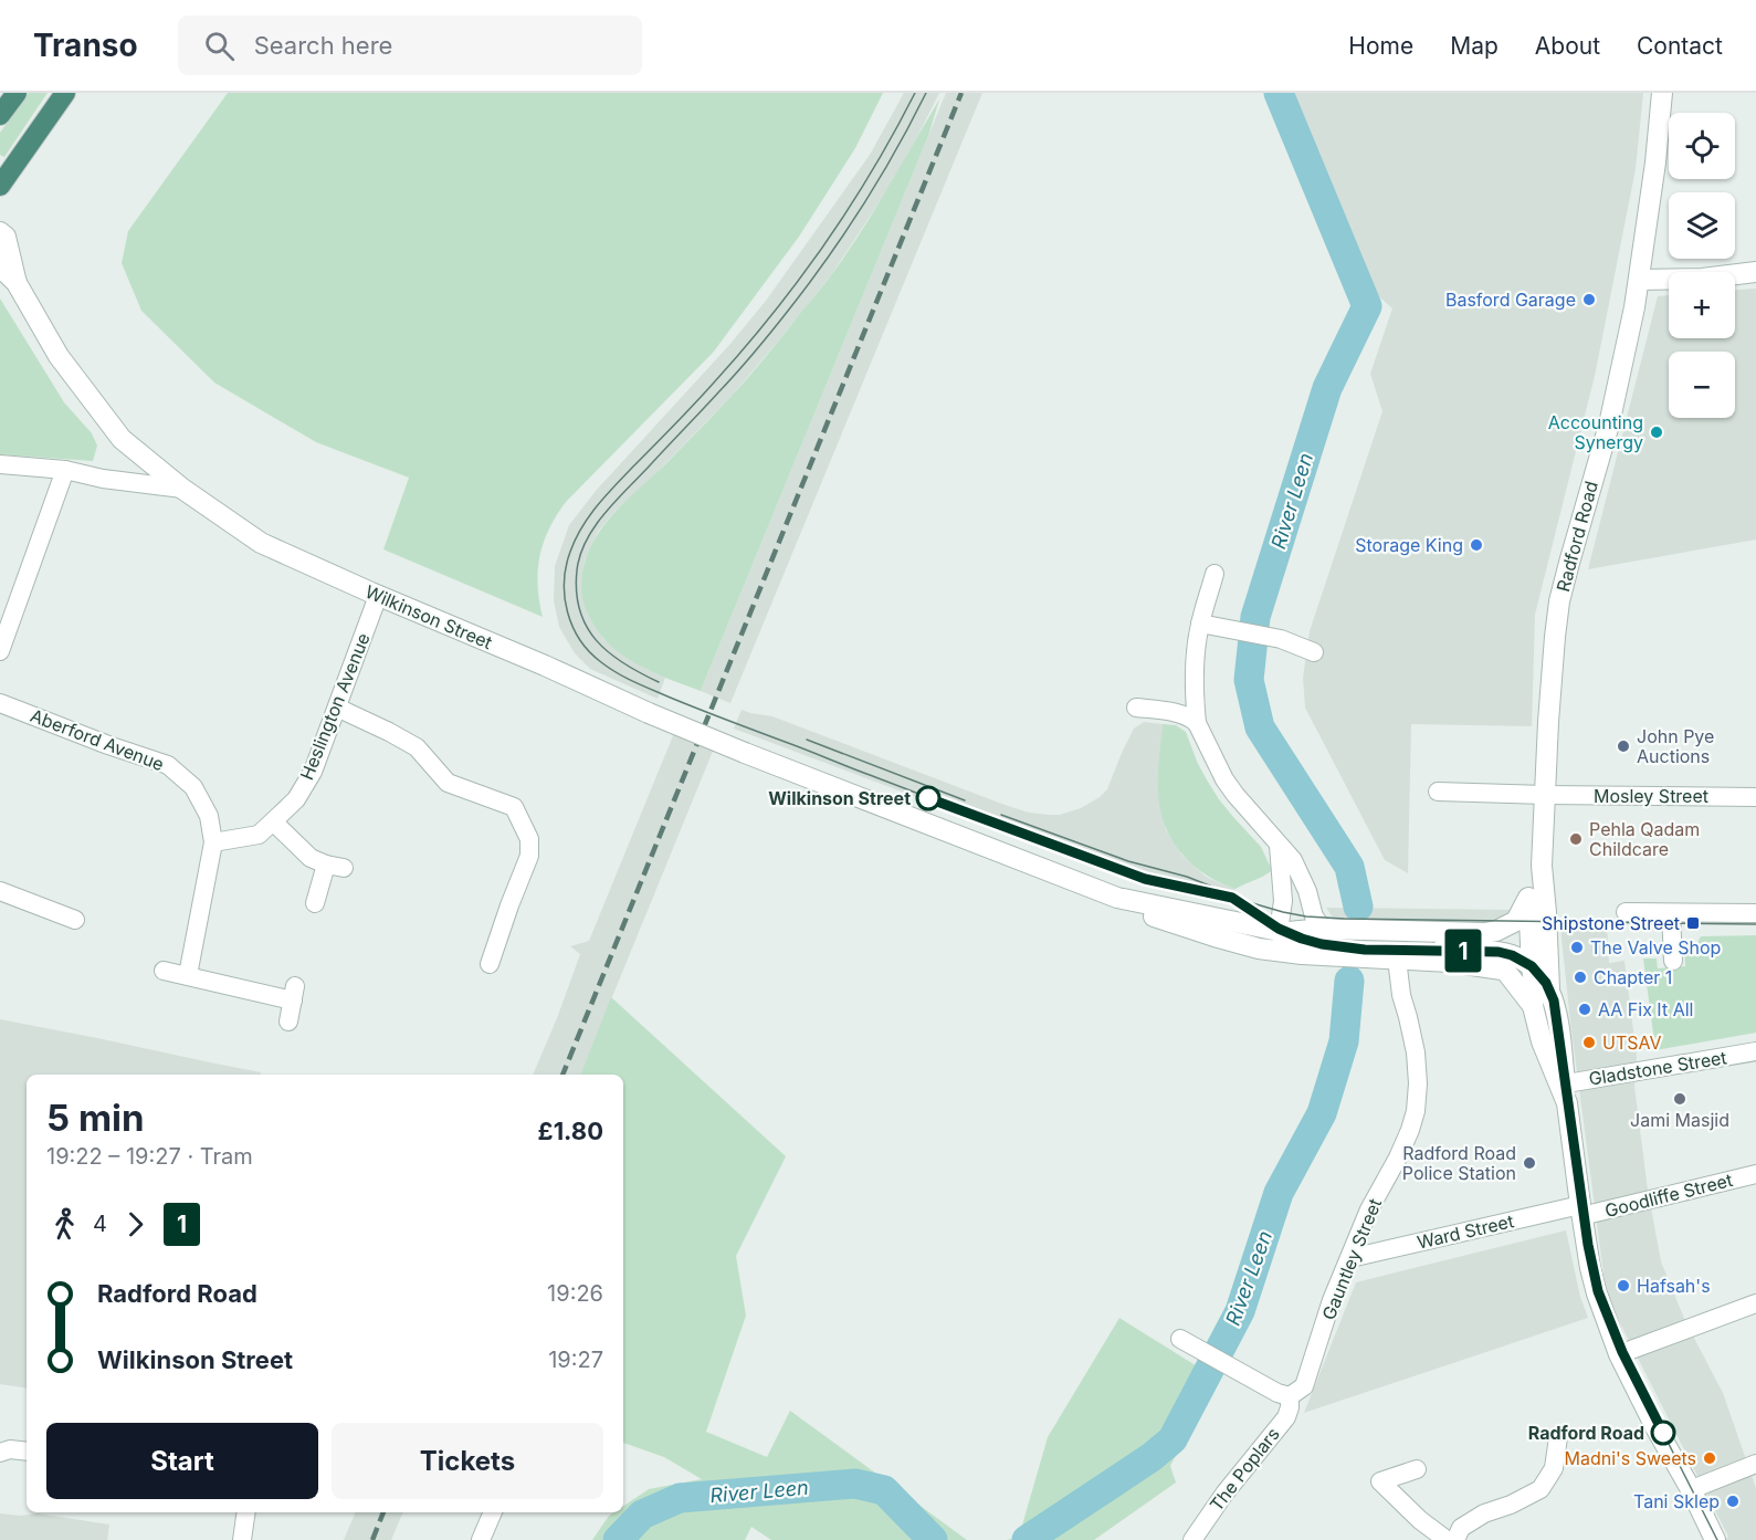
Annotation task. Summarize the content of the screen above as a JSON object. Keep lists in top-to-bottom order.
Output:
{
  "streets": {
    "street": [
      "Radford Road",
      "Wilkinson Street",
      "Heslington Avenue",
      "Aberford Avenue",
      "Mosley Street",
      "Gladstone Street",
      "Goodliffe Street",
      "Ward Street",
      "Gauntley Street",
      "The Poplars"
    ]
  },
  "crossings": [
    ["Radford Road", "Wilkinson Street"],
    ["Radford Road", "Mosley Street"],
    ["Radford Road", "Gladstone Street"],
    ["Radford Road", "Goodliffe Street"],
    ["Radford Road", "Ward Street"],
    ["Wilkinson Street", "Heslington Avenue"],
    ["Wilkinson Street", "Gauntley Street"],
    ["Heslington Avenue", "Aberford Avenue"],
    ["Goodliffe Street", "Ward Street"],
    ["Ward Street", "Gauntley Street"],
    ["Gauntley Street", "The Poplars"]
  ],
  "water": ["River Leen"],
  "places": {
    "other": [
      "Basford Garage",
      "Accounting Synergy",
      "Storage King",
      "John Pye Auctions",
      "Wilkinson Street",
      "Pehla Qadam Childcare",
      "The Valve Shop",
      "Chapter 1",
      "AA Fix It All",
      "UTSAV",
      "Jami Masjid",
      "Radford Road Police Station",
      "Hafsah's",
      "Radford Road",
      "Madni's Sweets",
      "Tani Sklep"
    ],
    "transit": ["Shipstone Street"]
  },
  "lines": ["tram line 1"],
  "page": {
    "header": "Transo",
    "search": "Search here",
    "nav": [
      "Home",
      "Map",
      "About",
      "Contact"
    ],
    "on_map": "1",
    "map_buttons": ["+", "−"],
    "heading": ["5 min", "19:22 – 19:27 · Tram", "£1.80"],
    "legs": ["4", "1"],
    "list": [
      {
        "name": "Radford Road",
        "value": "19:26"
      },
      {
        "name": "Wilkinson Street",
        "value": "19:27"
      }
    ],
    "buttons": ["Start", "Tickets"]
  }
}
